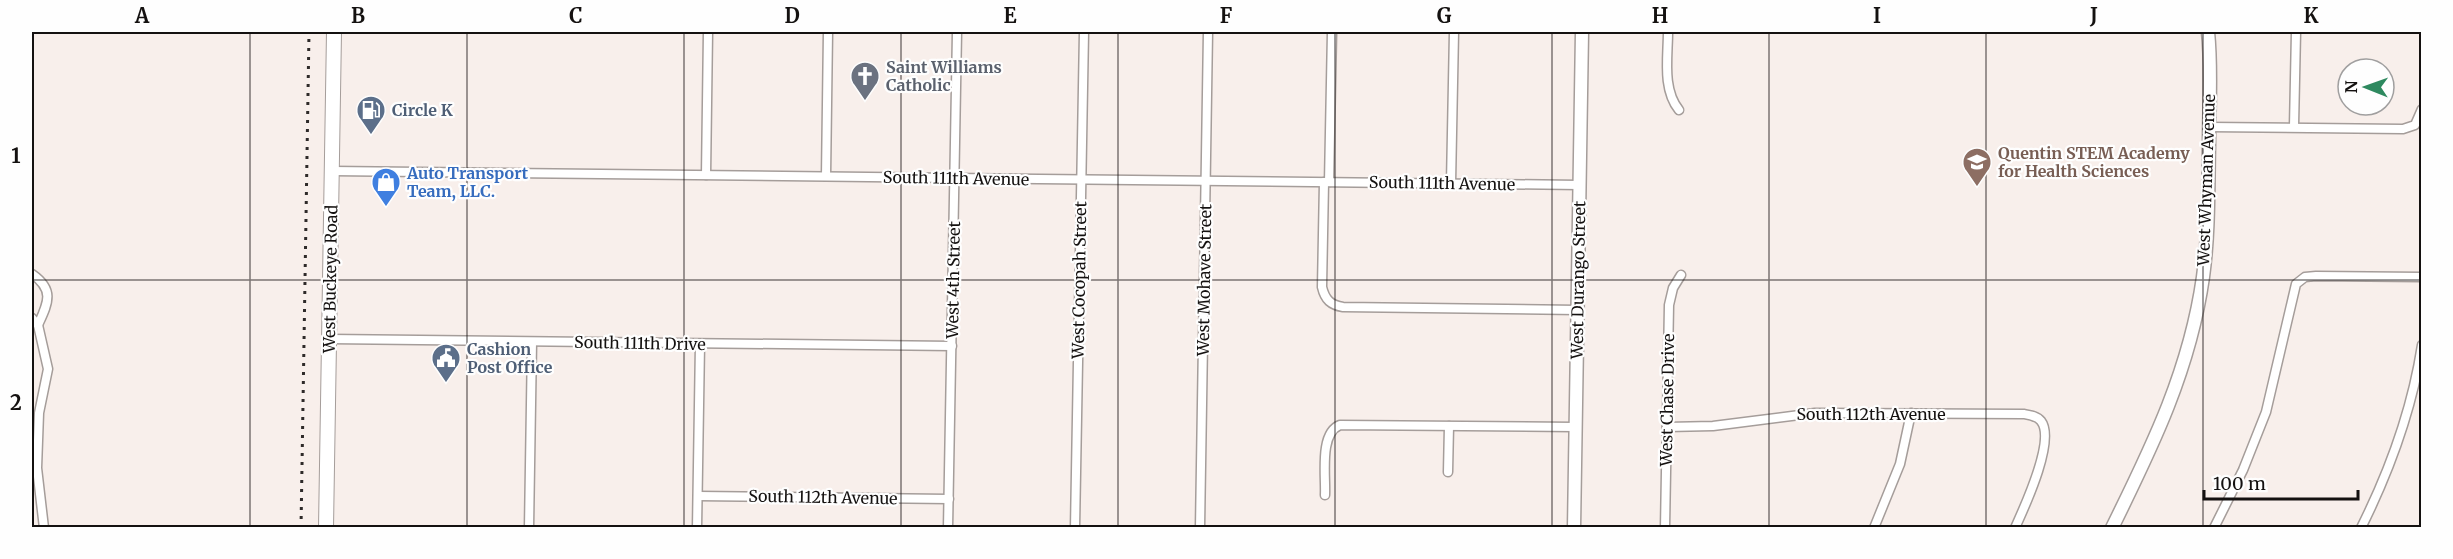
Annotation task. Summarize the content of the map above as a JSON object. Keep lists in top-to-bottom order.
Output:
{
  "streets": {
    "main road": ["West Buckeye Road"],
    "street": [
      "South 111th Avenue",
      "West Whyman Avenue",
      "West 4th Street",
      "West Cocopah Street",
      "West Mohave Street",
      "West Durango Street",
      "South 111th Drive",
      "West Chase Drive",
      "South 112th Avenue"
    ]
  },
  "crossings": [
    ["South 111th Avenue", "West Buckeye Road"],
    ["South 111th Avenue", "West 4th Street"],
    ["South 111th Avenue", "West Cocopah Street"],
    ["South 111th Avenue", "West Mohave Street"],
    ["South 111th Avenue", "West Durango Street"],
    ["West Buckeye Road", "South 111th Drive"],
    ["West 4th Street", "South 111th Drive"],
    ["West 4th Street", "South 112th Avenue"],
    ["West Chase Drive", "South 112th Avenue"]
  ],
  "places": {
    "church": ["Saint Williams Catholic"],
    "fuel station": ["Circle K"],
    "school or university": ["Quentin STEM Academy for Health Sciences"],
    "shop": ["Auto Transport Team, LLC."],
    "public building": ["Cashion Post Office"]
  },
  "scale_bar": "100 m",
  "north": "left",
  "grid": {
    "columns": [
      "A",
      "B",
      "C",
      "D",
      "E",
      "F",
      "G",
      "H",
      "I",
      "J",
      "K"
    ],
    "rows": ["1", "2"]
  }
}
